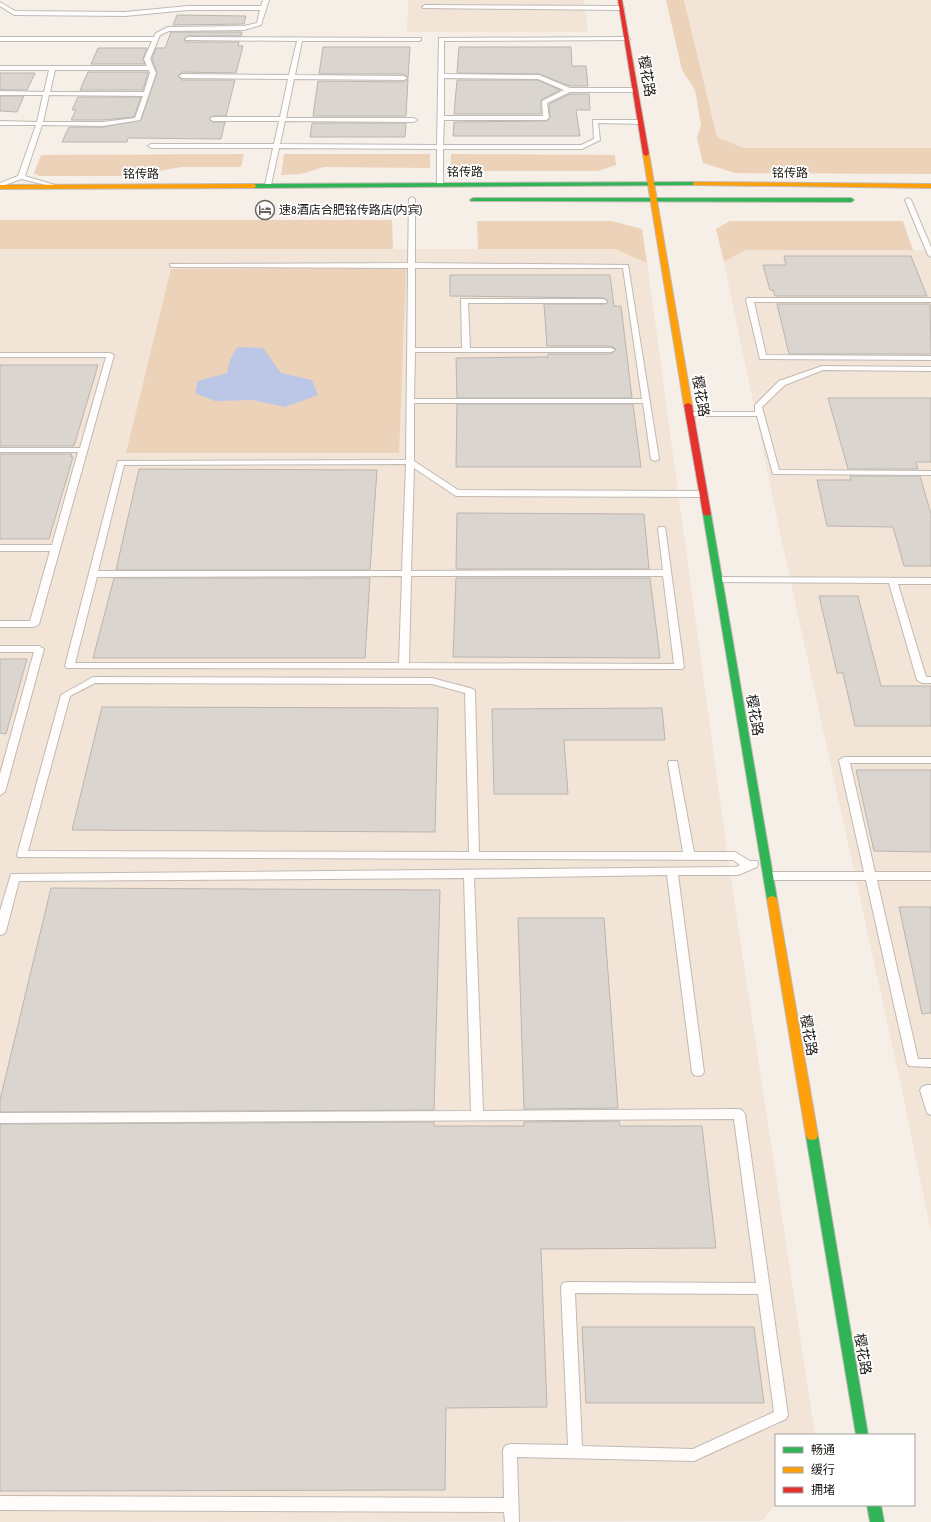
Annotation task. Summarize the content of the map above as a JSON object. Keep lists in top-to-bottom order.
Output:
{
  "streets": {
    "street": ["樱花路", "铭传路"]
  },
  "crossings": [
    ["樱花路", "铭传路"]
  ],
  "places": {
    "hotel": ["速8酒店合肥铭传路店(内宾)"]
  },
  "legend": ["畅通", "缓行", "拥堵"]
}
